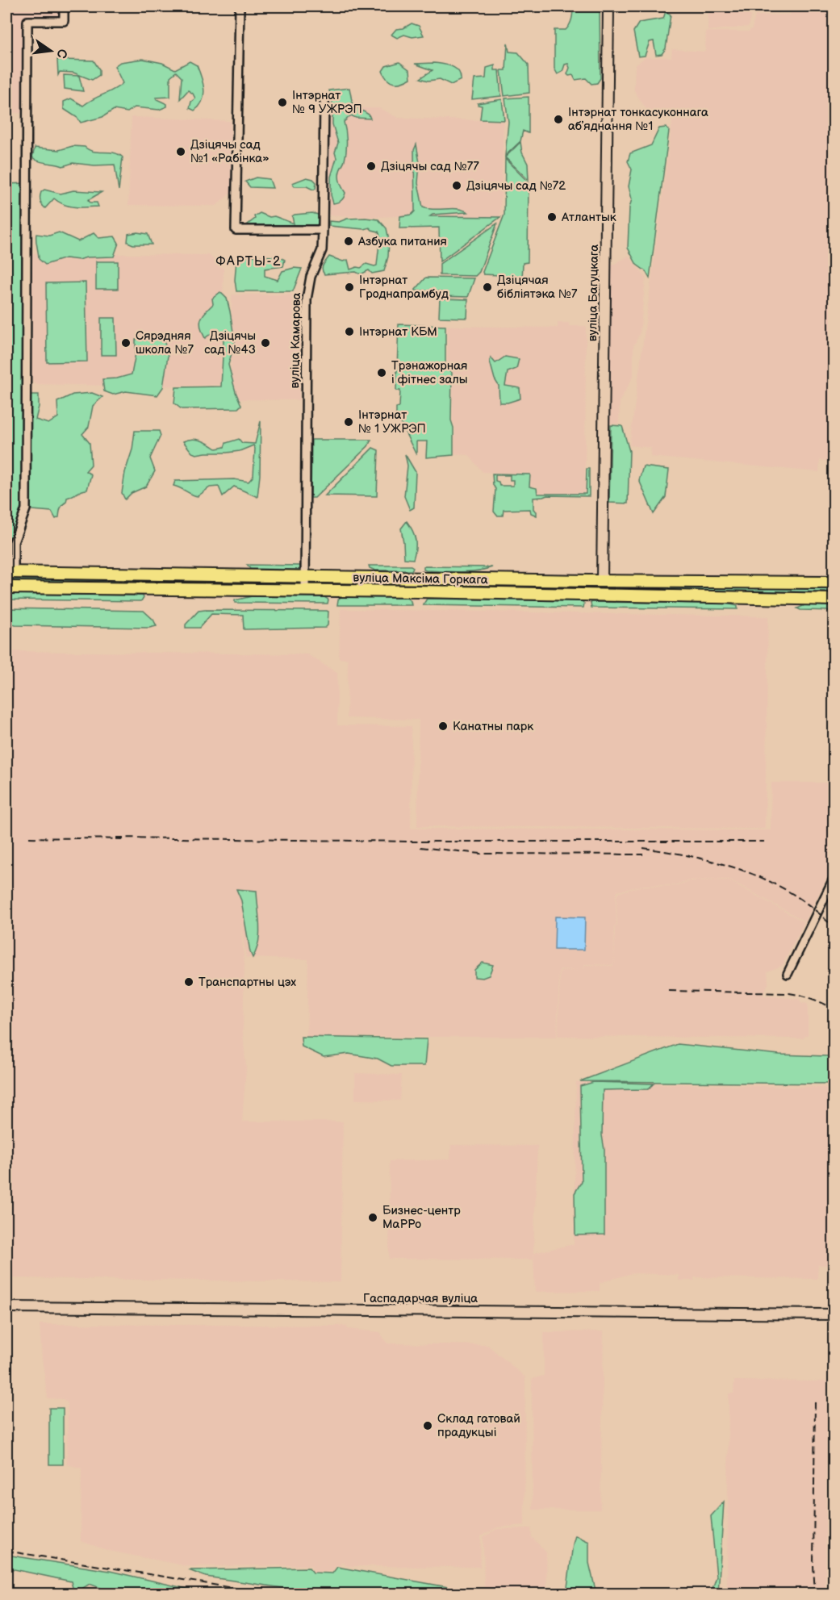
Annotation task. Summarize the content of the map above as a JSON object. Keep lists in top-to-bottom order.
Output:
{
  "streets": {
    "main road": ["вуліца Максіма Горкага"],
    "street": ["вуліца Багуцкага", "вуліца Камарова", "Гаспадарчая вуліца"]
  },
  "crossings": [
    ["вуліца Багуцкага", "вуліца Максіма Горкага"],
    ["вуліца Камарова", "вуліца Максіма Горкага"]
  ],
  "districts": ["ФАРТЫ-2"],
  "places": [
    "Інтэрнат № 9 УЖРЭП",
    "Інтэрнат тонкасуконнага абʼяднання №1",
    "Дзіцячы сад №1 «Рабінка»",
    "Дзіцячы сад №77",
    "Дзіцячы сад №72",
    "Атлантык",
    "Азбука питания",
    "Інтэрнат Гроднапрамбуд",
    "Дзіцячая бібліятэка №7",
    "Інтэрнат КБМ",
    "Сярэдняя школа №7",
    "Дзіцячы сад №43",
    "Трэнажорная і фітнес залы",
    "Інтэрнат № 1 УЖРЭП",
    "Канатны парк",
    "Транспартны цэх",
    "Бизнес-центр МаРРо",
    "Склад гатовай прадукцыі"
  ],
  "north": "right"
}
